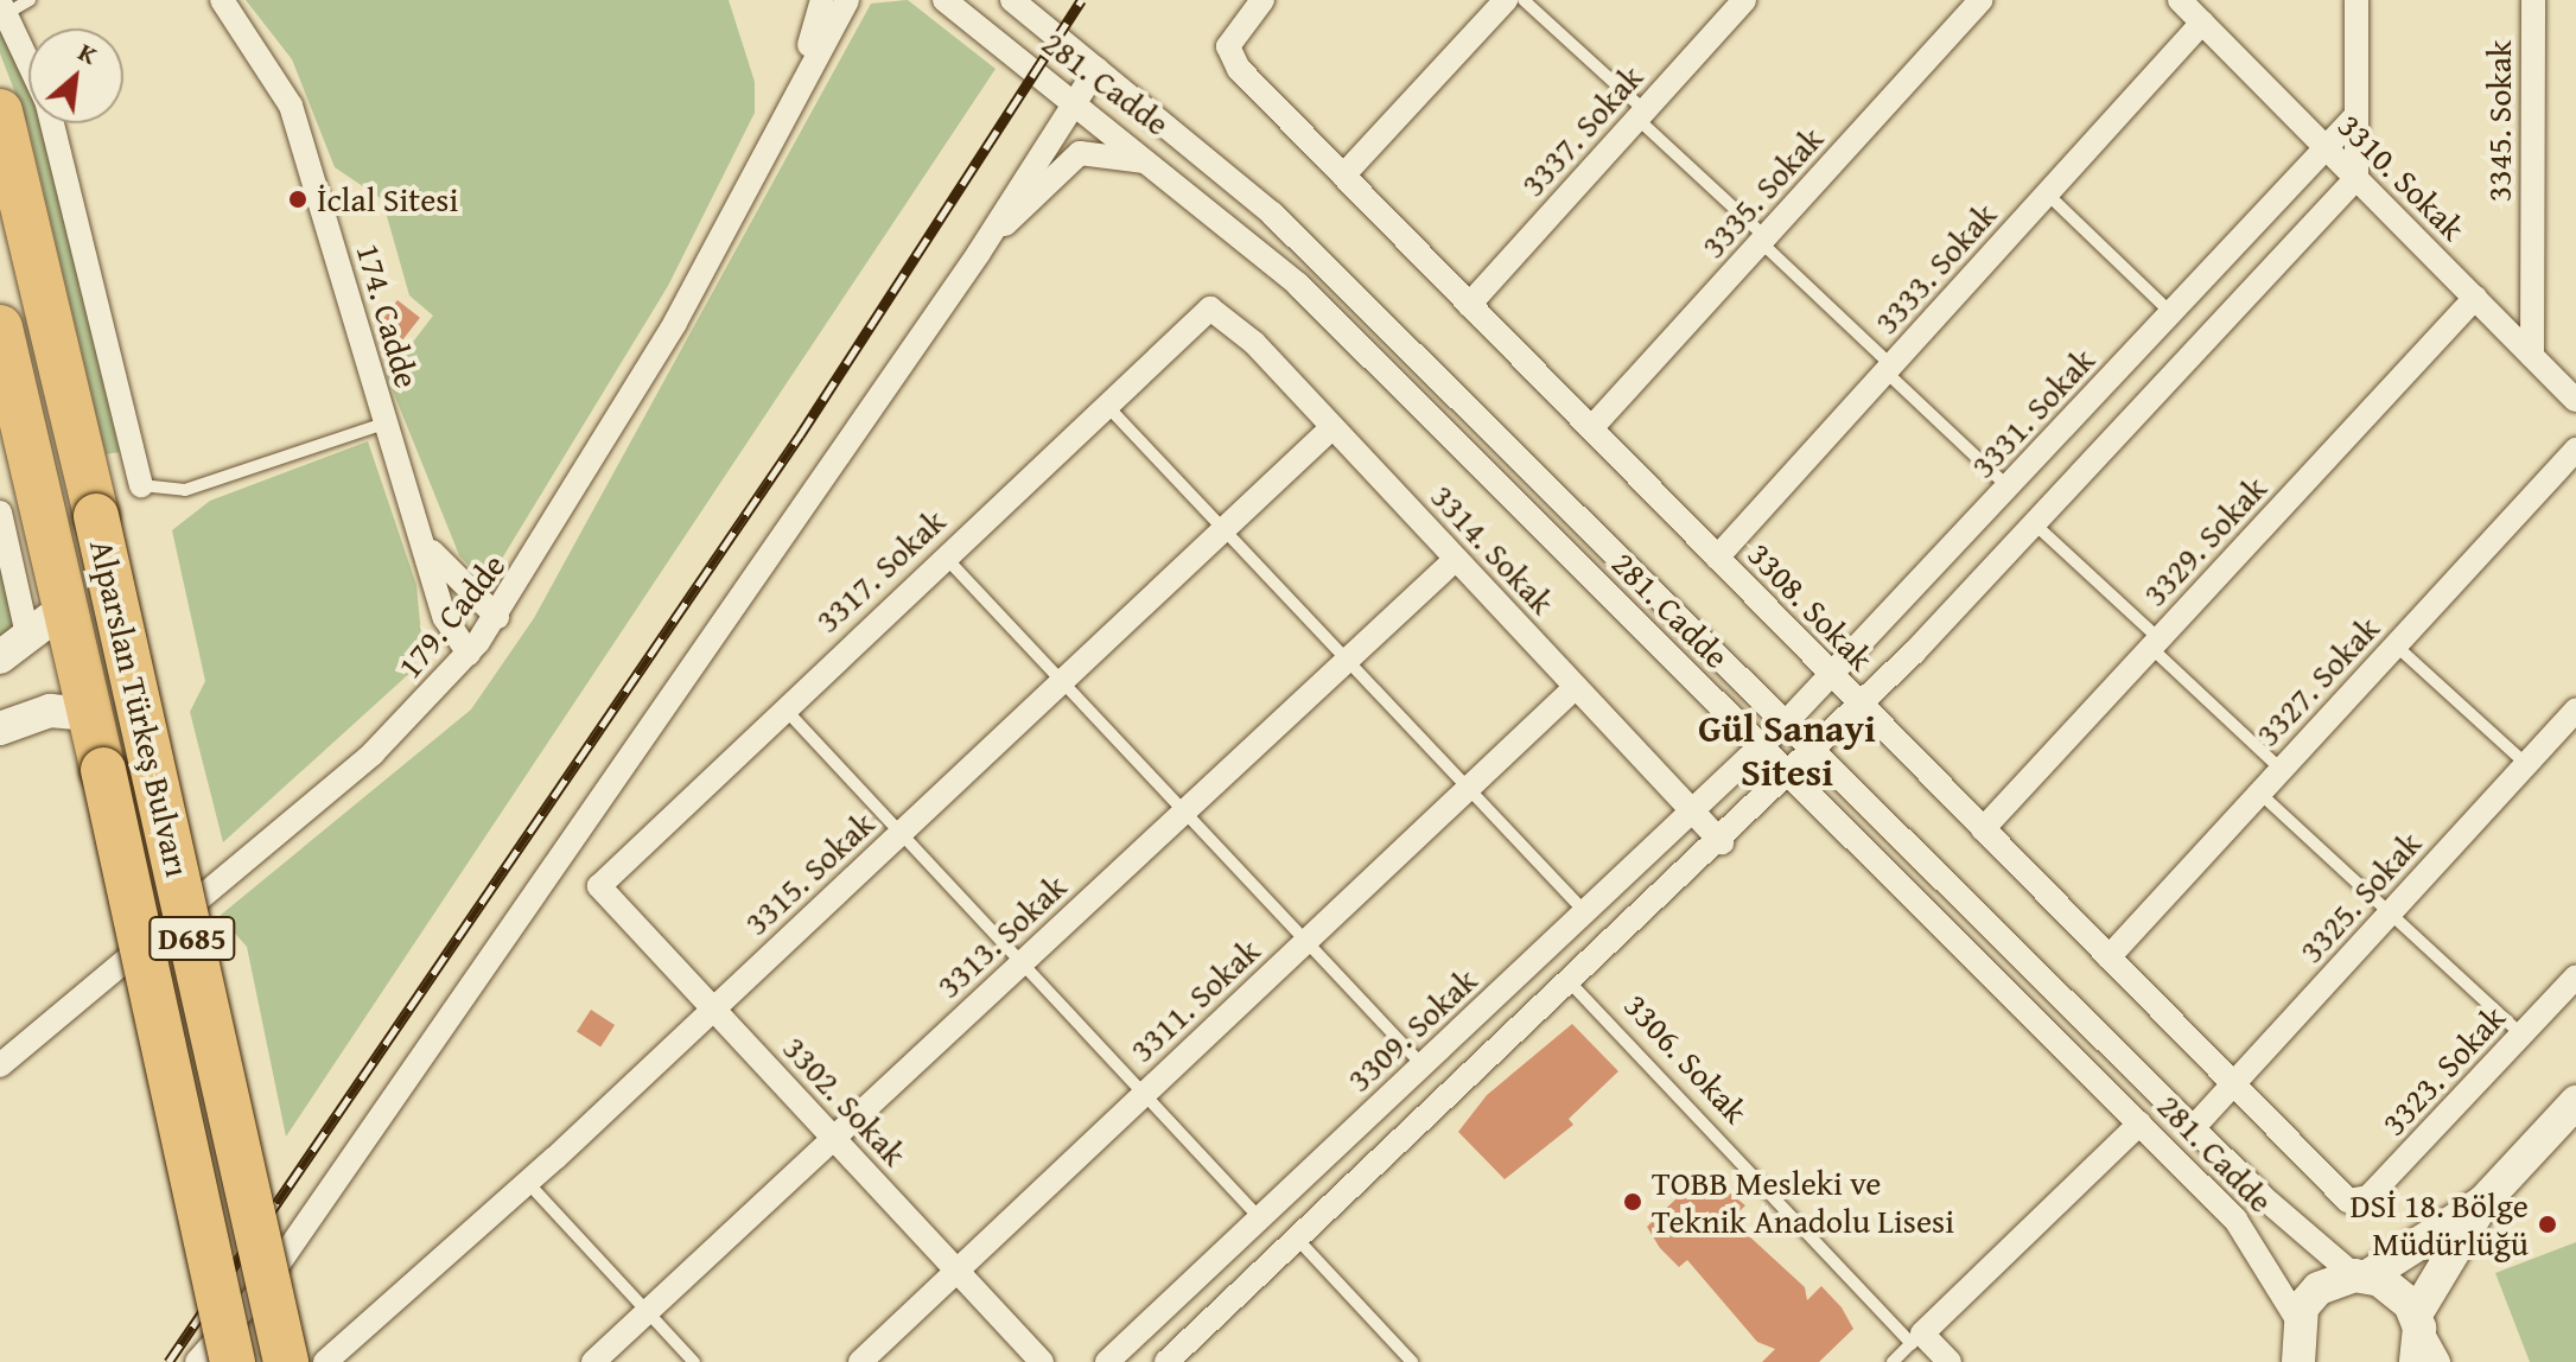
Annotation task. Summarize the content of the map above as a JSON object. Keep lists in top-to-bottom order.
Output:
{
  "streets": {
    "highway": ["Alparslan Türkeş Bulvarı", "D685"],
    "street": [
      "281. Cadde",
      "3345. Sokak",
      "3337. Sokak",
      "3310. Sokak",
      "3335. Sokak",
      "3333. Sokak",
      "174. Cadde",
      "3331. Sokak",
      "3329. Sokak",
      "3314. Sokak",
      "3317. Sokak",
      "3308. Sokak",
      "179. Cadde",
      "3327. Sokak",
      "3315. Sokak",
      "3325. Sokak",
      "3313. Sokak",
      "3311. Sokak",
      "3309. Sokak",
      "3306. Sokak",
      "3323. Sokak",
      "3302. Sokak"
    ]
  },
  "crossings": [
    ["281. Cadde", "3331. Sokak"],
    ["281. Cadde", "3325. Sokak"],
    ["281. Cadde", "3309. Sokak"],
    ["3345. Sokak", "3310. Sokak"],
    ["3337. Sokak", "3308. Sokak"],
    ["3310. Sokak", "3333. Sokak"],
    ["3310. Sokak", "3331. Sokak"],
    ["3310. Sokak", "3329. Sokak"],
    ["3335. Sokak", "3308. Sokak"],
    ["3333. Sokak", "3308. Sokak"],
    ["3331. Sokak", "3308. Sokak"],
    ["3331. Sokak", "3309. Sokak"],
    ["3329. Sokak", "3308. Sokak"],
    ["3314. Sokak", "3317. Sokak"],
    ["3314. Sokak", "3315. Sokak"],
    ["3314. Sokak", "3313. Sokak"],
    ["3314. Sokak", "3311. Sokak"],
    ["3314. Sokak", "3309. Sokak"],
    ["3317. Sokak", "3302. Sokak"],
    ["3308. Sokak", "3327. Sokak"],
    ["3308. Sokak", "3325. Sokak"],
    ["3308. Sokak", "3323. Sokak"],
    ["3315. Sokak", "3302. Sokak"],
    ["3313. Sokak", "3302. Sokak"],
    ["3311. Sokak", "3302. Sokak"]
  ],
  "districts": ["Gül Sanayi Sitesi"],
  "places": ["İclal Sitesi", "TOBB Mesleki ve Teknik Anadolu Lisesi", "DSİ 18. Bölge Müdürlüğü"],
  "north": "top right"
}
